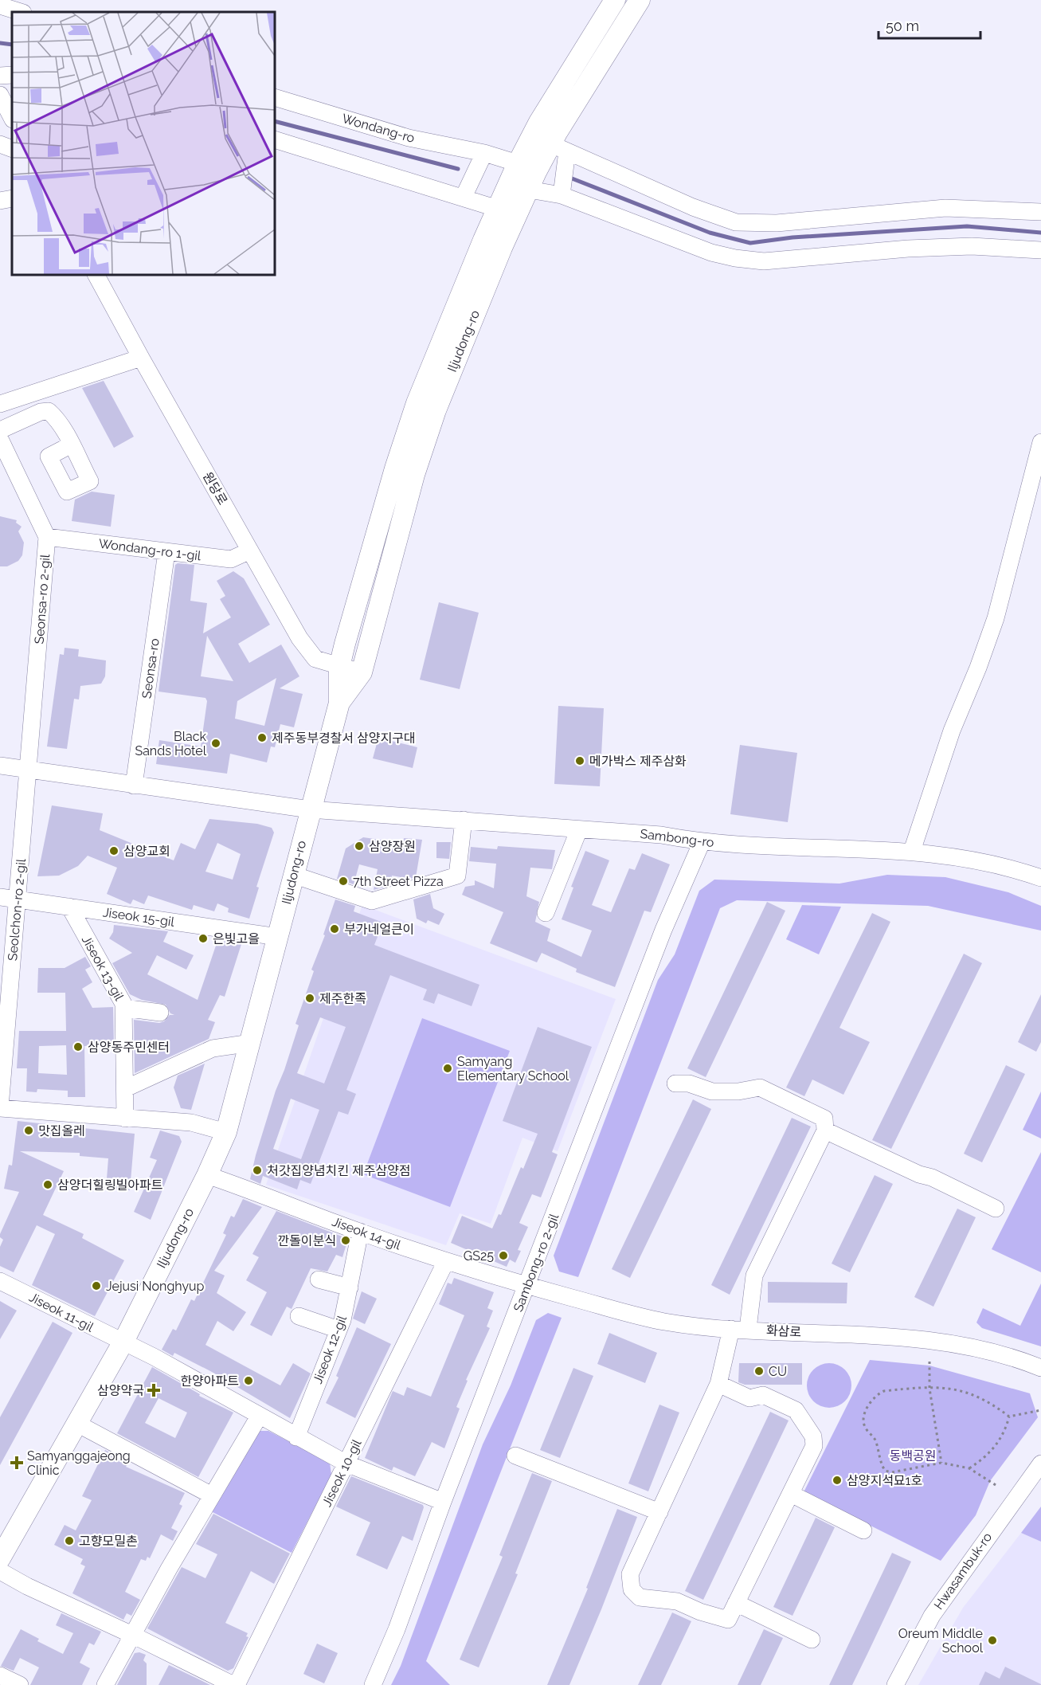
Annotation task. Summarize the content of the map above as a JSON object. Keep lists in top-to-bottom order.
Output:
{
  "streets": {
    "main road": ["Iljudong-ro"],
    "street": [
      "Wondang-ro",
      "원당로",
      "Wondang-ro 1-gil",
      "Seonsa-ro 2-gil",
      "Seonsa-ro",
      "Sambong-ro",
      "Seolchon-ro 2-gil",
      "Jiseok 15-gil",
      "Jiseok 13-gil",
      "Jiseok 14-gil",
      "Sambong-ro 2-gil",
      "Jiseok 11-gil",
      "화삼로",
      "Jiseok 12-gil",
      "Jiseok 10-gil",
      "Hwasambuk-ro"
    ]
  },
  "crossings": [
    ["Wondang-ro", "Iljudong-ro"],
    ["Iljudong-ro", "원당로"],
    ["Iljudong-ro", "Sambong-ro"],
    ["Iljudong-ro", "Jiseok 15-gil"],
    ["Iljudong-ro", "Jiseok 14-gil"],
    ["Iljudong-ro", "Jiseok 11-gil"],
    ["원당로", "Wondang-ro 1-gil"],
    ["Wondang-ro 1-gil", "Seonsa-ro 2-gil"],
    ["Wondang-ro 1-gil", "Seonsa-ro"],
    ["Seonsa-ro 2-gil", "Seolchon-ro 2-gil"],
    ["Sambong-ro", "Sambong-ro 2-gil"],
    ["Seolchon-ro 2-gil", "Jiseok 15-gil"],
    ["Jiseok 15-gil", "Jiseok 13-gil"],
    ["Jiseok 14-gil", "Sambong-ro 2-gil"],
    ["Jiseok 14-gil", "화삼로"],
    ["Jiseok 14-gil", "Jiseok 12-gil"],
    ["Jiseok 14-gil", "Jiseok 10-gil"],
    ["Sambong-ro 2-gil", "화삼로"]
  ],
  "parks": ["동백공원"],
  "places": {
    "other": [
      "제주동부경찰서 삼양지구대",
      "Black Sands Hotel",
      "메가박스 제주삼화",
      "삼양장원",
      "삼양교회",
      "7th Street Pizza",
      "부가네얼큰이",
      "은빛고을",
      "제주한족",
      "삼양동주민센터",
      "Samyang Elementary School",
      "맛집올레",
      "처갓집양념치킨 제주삼양점",
      "삼양더힐링빌아파트",
      "깐돌이분식",
      "GS25",
      "Jejusi Nonghyup",
      "CU",
      "한양아파트",
      "삼양지석묘1호",
      "고향모밀촌",
      "Oreum Middle School"
    ],
    "health": ["삼양약국", "Samyanggajeong Clinic"]
  },
  "scale_bar": "50 m"
}
